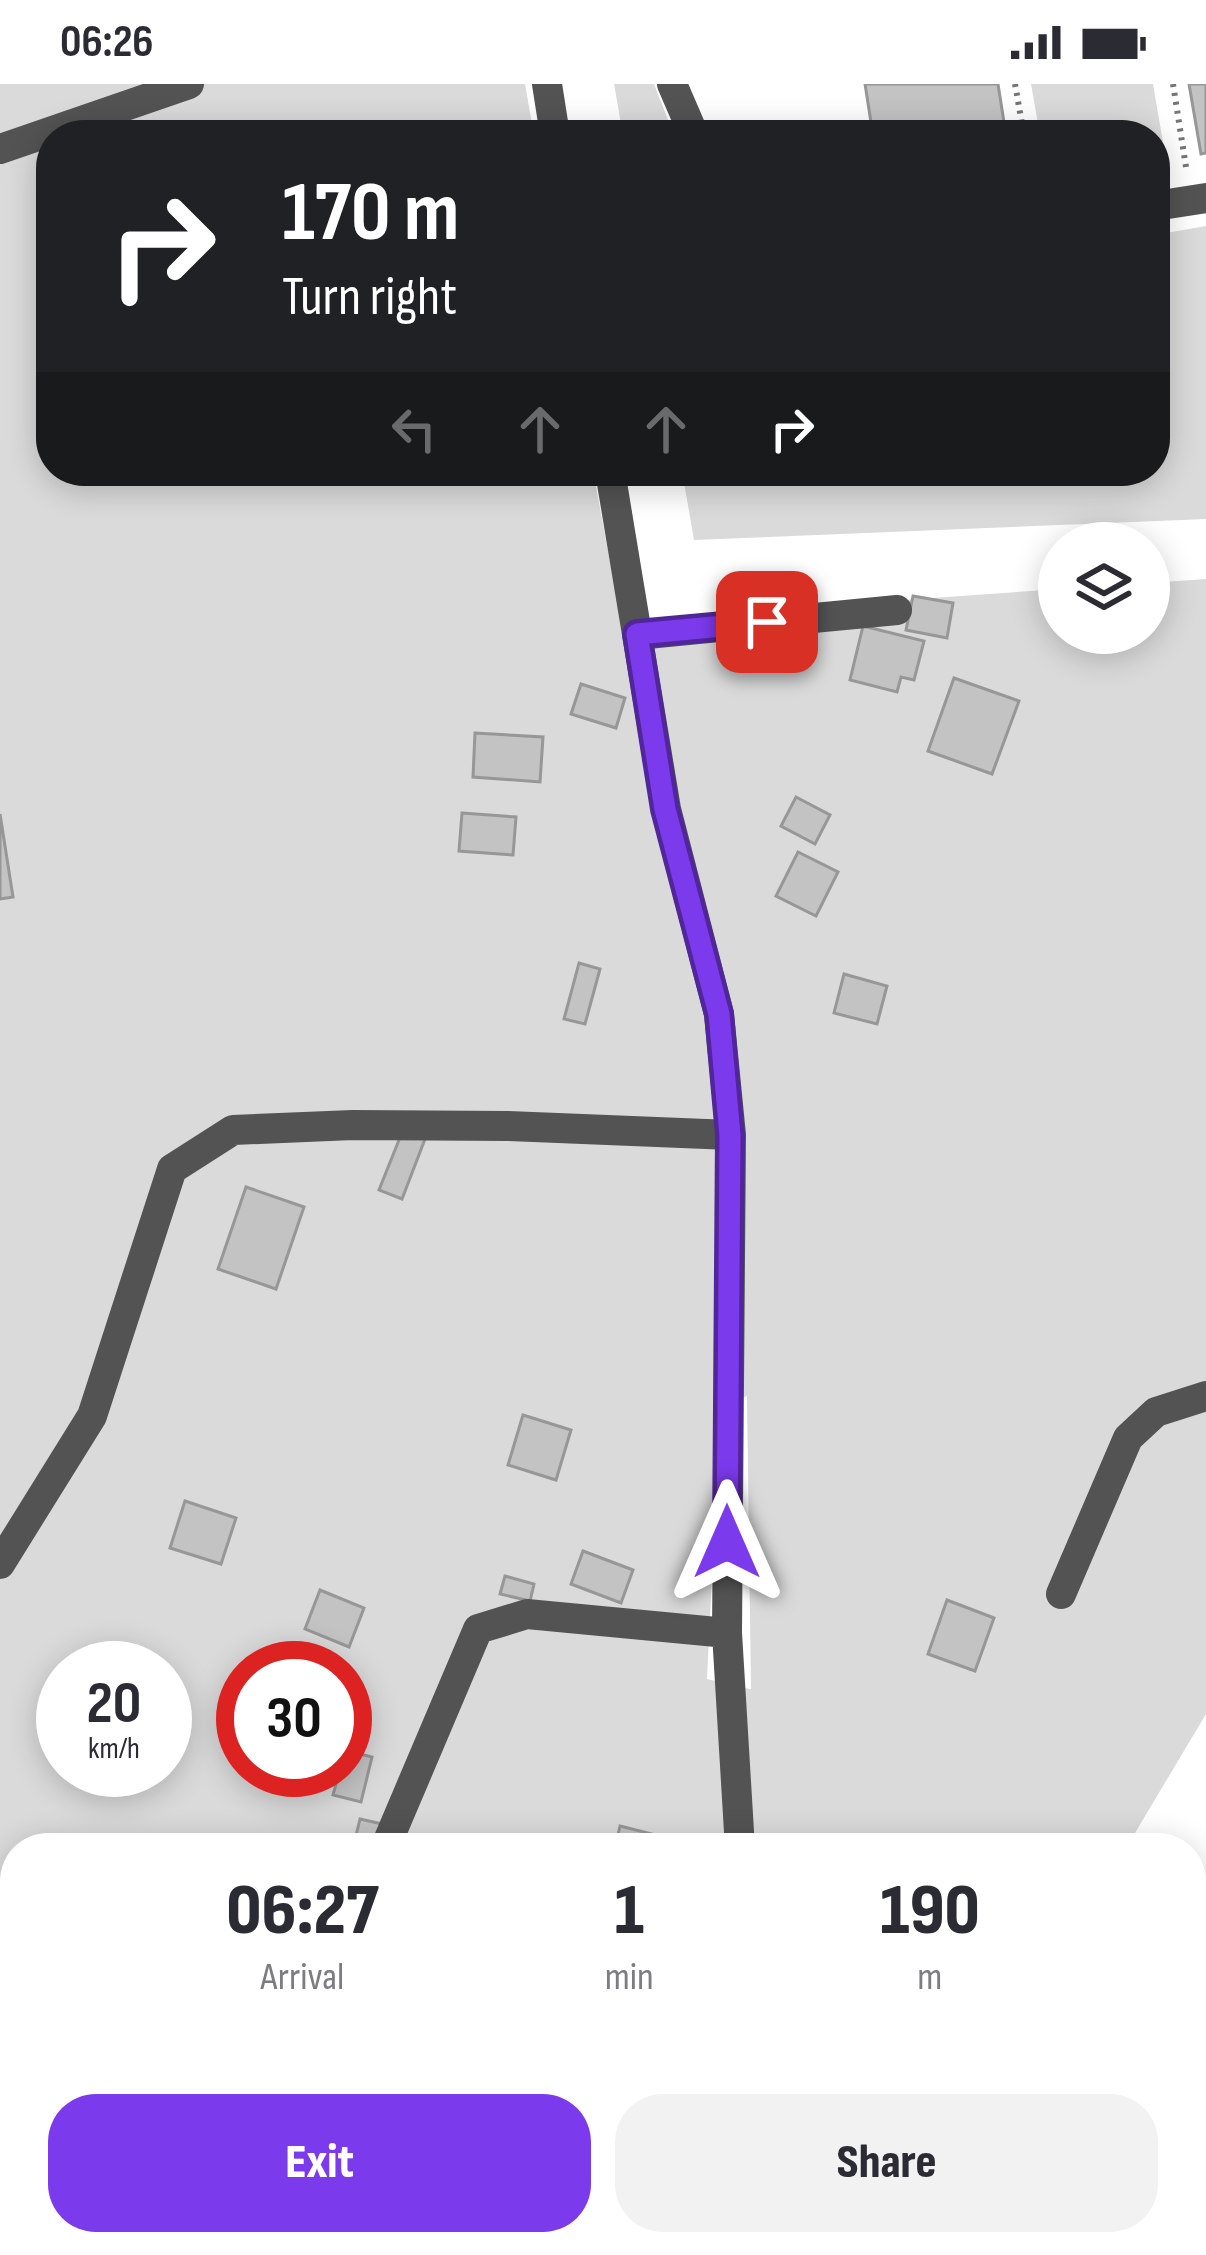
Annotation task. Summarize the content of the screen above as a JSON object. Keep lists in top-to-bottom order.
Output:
{
  "page": {
    "status": "06:26",
    "turn": ["170 m", "Turn right"],
    "speed": "20 km/h",
    "limit": "30",
    "eta": [
      "06:27",
      "Arrival",
      "1",
      "min",
      "190",
      "m"
    ],
    "buttons": ["Exit", "Share"]
  }
}
